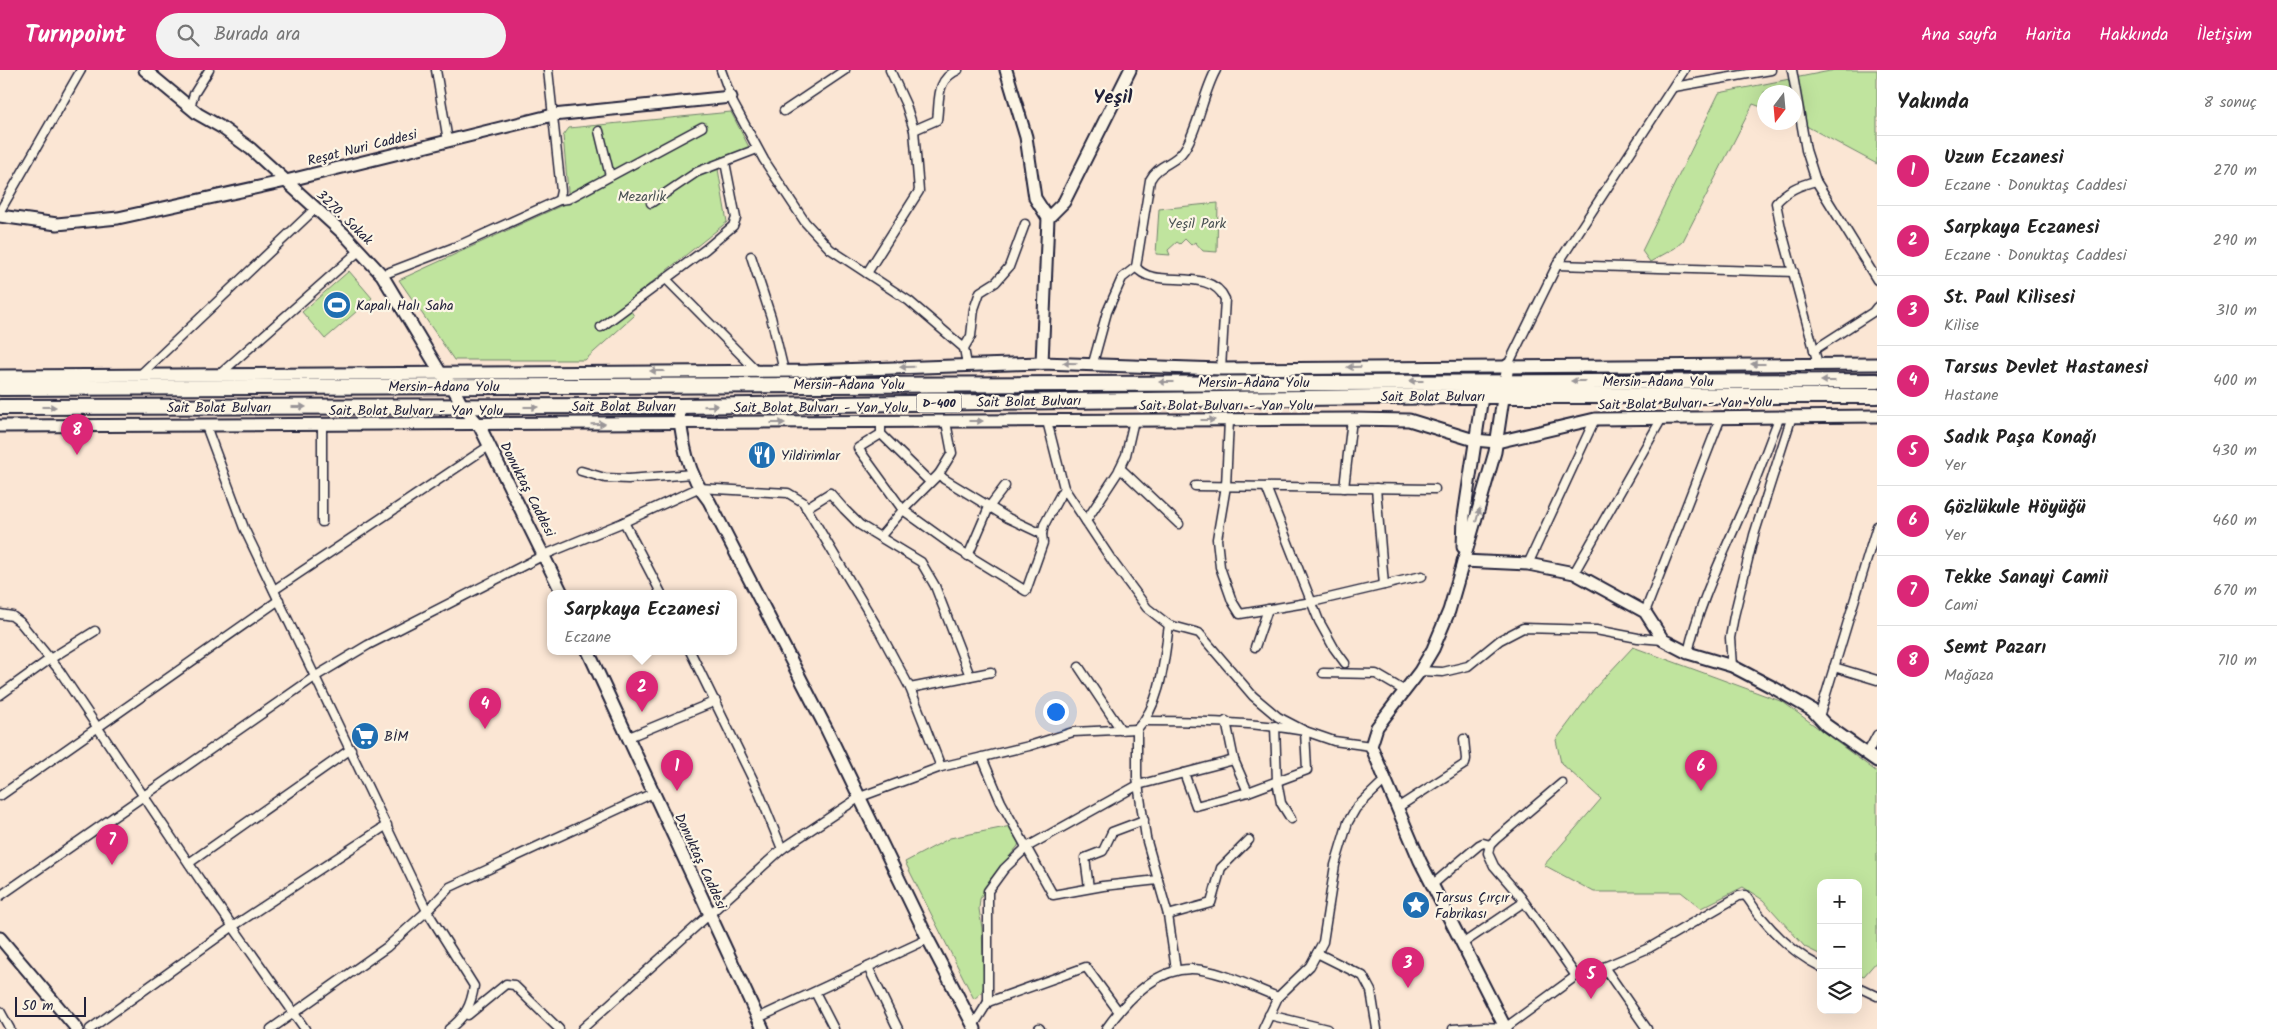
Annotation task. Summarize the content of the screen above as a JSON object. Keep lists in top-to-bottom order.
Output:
{
  "streets": {
    "highway": ["Mersin-Adana Yolu", "Sait Bolat Bulvarı", "D-400"],
    "street": [
      "Reşat Nuri Caddesi",
      "3270. Sokak",
      "Sait Bolat Bulvarı - Yan Yolu",
      "Donuktaş Caddesi"
    ]
  },
  "crossings": [
    ["Reşat Nuri Caddesi", "3270. Sokak"],
    ["3270. Sokak", "Mersin-Adana Yolu"],
    ["3270. Sokak", "Sait Bolat Bulvarı"],
    ["3270. Sokak", "Sait Bolat Bulvarı - Yan Yolu"],
    ["3270. Sokak", "Donuktaş Caddesi"],
    ["Sait Bolat Bulvarı - Yan Yolu", "Donuktaş Caddesi"]
  ],
  "one_way": ["Mersin-Adana Yolu", "Sait Bolat Bulvarı"],
  "districts": ["Yeşil"],
  "parks": ["Mezarlık", "Yeşil Park"],
  "places": {
    "sports": ["Kapalı Halı Saha"],
    "restaurant": ["Yildirimlar"],
    "supermarket": ["BİM"],
    "place": ["Tarsus Çırçır Fabrikası"]
  },
  "scale_bar": "50 m",
  "north": "bottom",
  "page": {
    "header": "Turnpoint",
    "search": "Burada ara",
    "nav": [
      "Ana sayfa",
      "Harita",
      "Hakkında",
      "İletişim"
    ],
    "heading": ["Yakında", "8 sonuç"],
    "list": [
      {
        "mark": "1",
        "name": "Uzun Eczanesi",
        "note": "Eczane · Donuktaş Caddesi",
        "value": "270 m"
      },
      {
        "mark": "2",
        "name": "Sarpkaya Eczanesi",
        "note": "Eczane · Donuktaş Caddesi",
        "value": "290 m"
      },
      {
        "mark": "3",
        "name": "St. Paul Kilisesi",
        "note": "Kilise",
        "value": "310 m"
      },
      {
        "mark": "4",
        "name": "Tarsus Devlet Hastanesi",
        "note": "Hastane",
        "value": "400 m"
      },
      {
        "mark": "5",
        "name": "Sadık Paşa Konağı",
        "note": "Yer",
        "value": "430 m"
      },
      {
        "mark": "6",
        "name": "Gözlükule Höyüğü",
        "note": "Yer",
        "value": "460 m"
      },
      {
        "mark": "7",
        "name": "Tekke Sanayi Camii",
        "note": "Cami",
        "value": "670 m"
      },
      {
        "mark": "8",
        "name": "Semt Pazarı",
        "note": "Mağaza",
        "value": "710 m"
      }
    ],
    "pins": [
      "8",
      "2",
      "4",
      "1",
      "6",
      "7",
      "3",
      "5"
    ],
    "popup": ["Sarpkaya Eczanesi", "Eczane"],
    "map_buttons": ["+", "−"],
    "scale": "50 m"
  }
}
